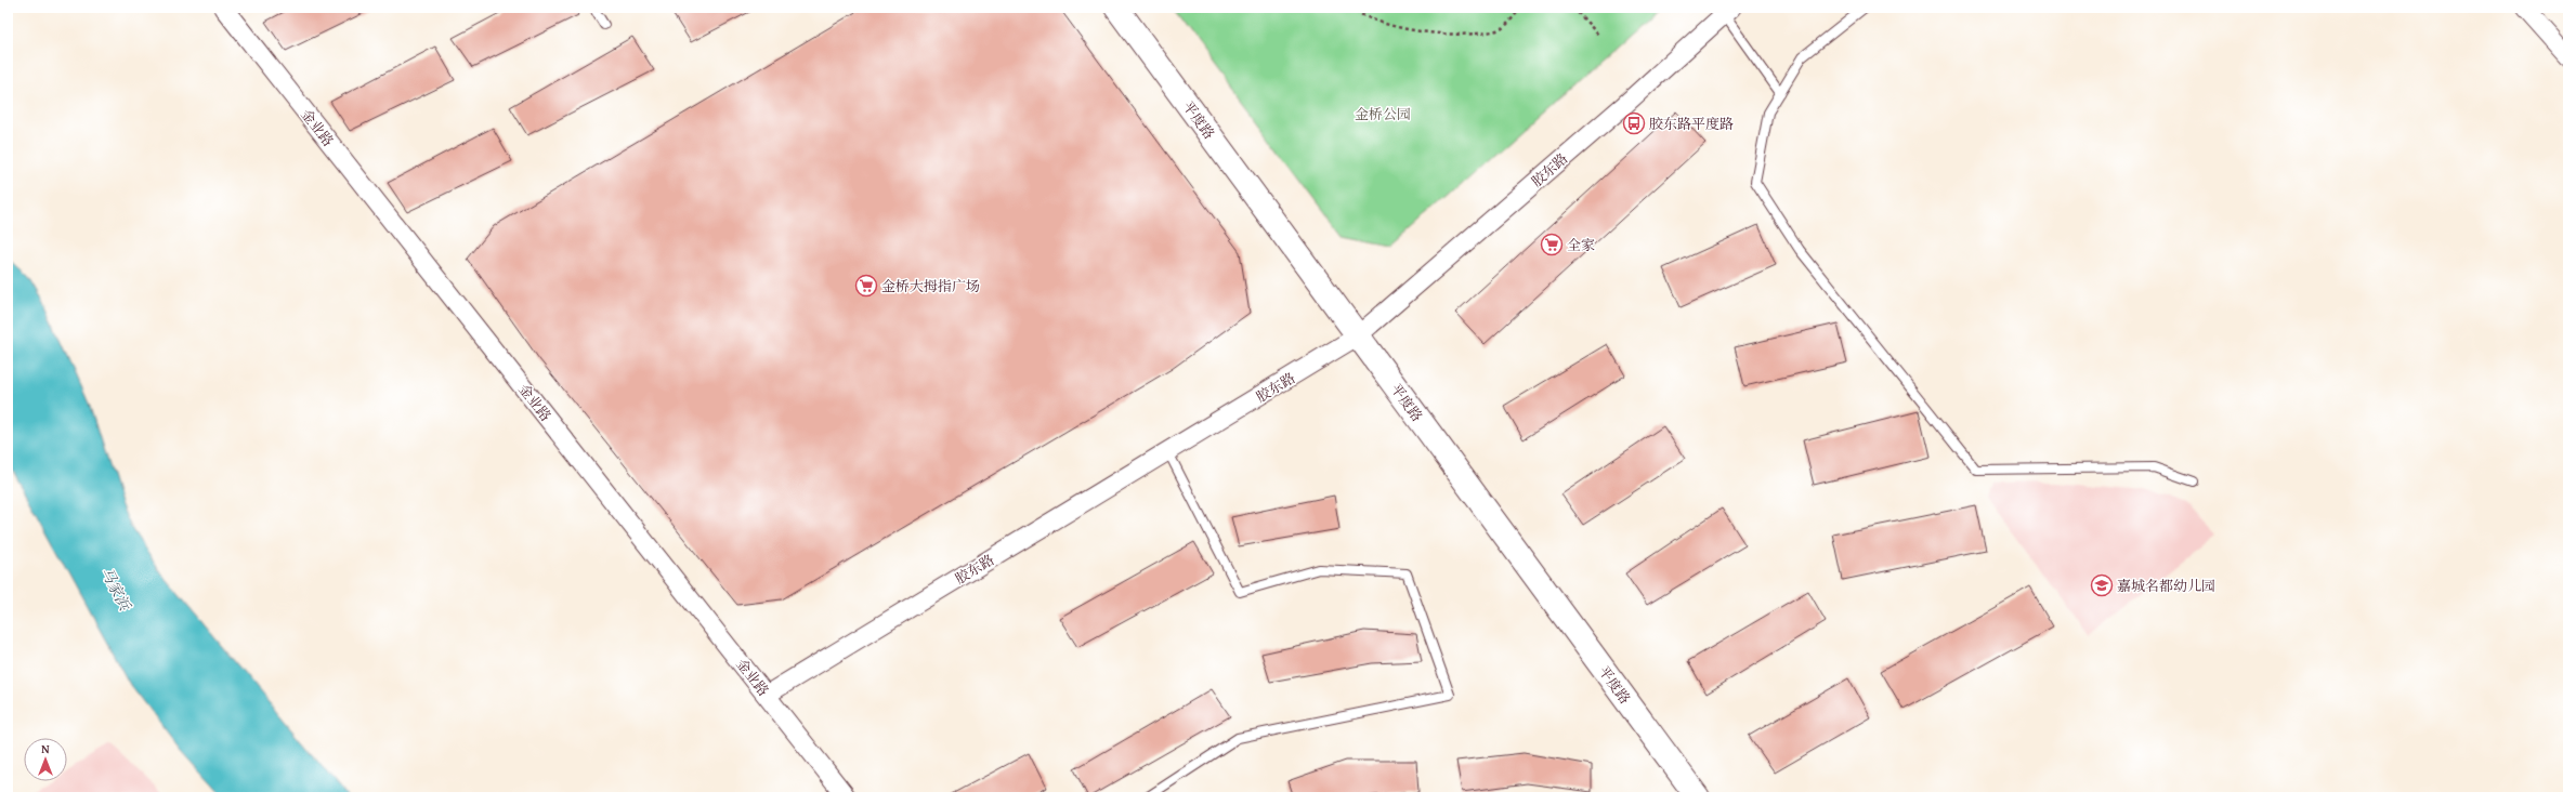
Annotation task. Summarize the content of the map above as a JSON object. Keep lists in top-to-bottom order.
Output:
{
  "streets": {
    "street": ["平度路", "金业路", "胶东路"]
  },
  "crossings": [
    ["平度路", "胶东路"],
    ["金业路", "胶东路"]
  ],
  "water": ["马家浜"],
  "parks": ["金桥公园"],
  "places": {
    "bus stop": ["胶东路平度路"],
    "supermarket": ["全家", "金桥大拇指广场"],
    "school or university": ["嘉城名都幼儿园"]
  },
  "north": "top"
}
